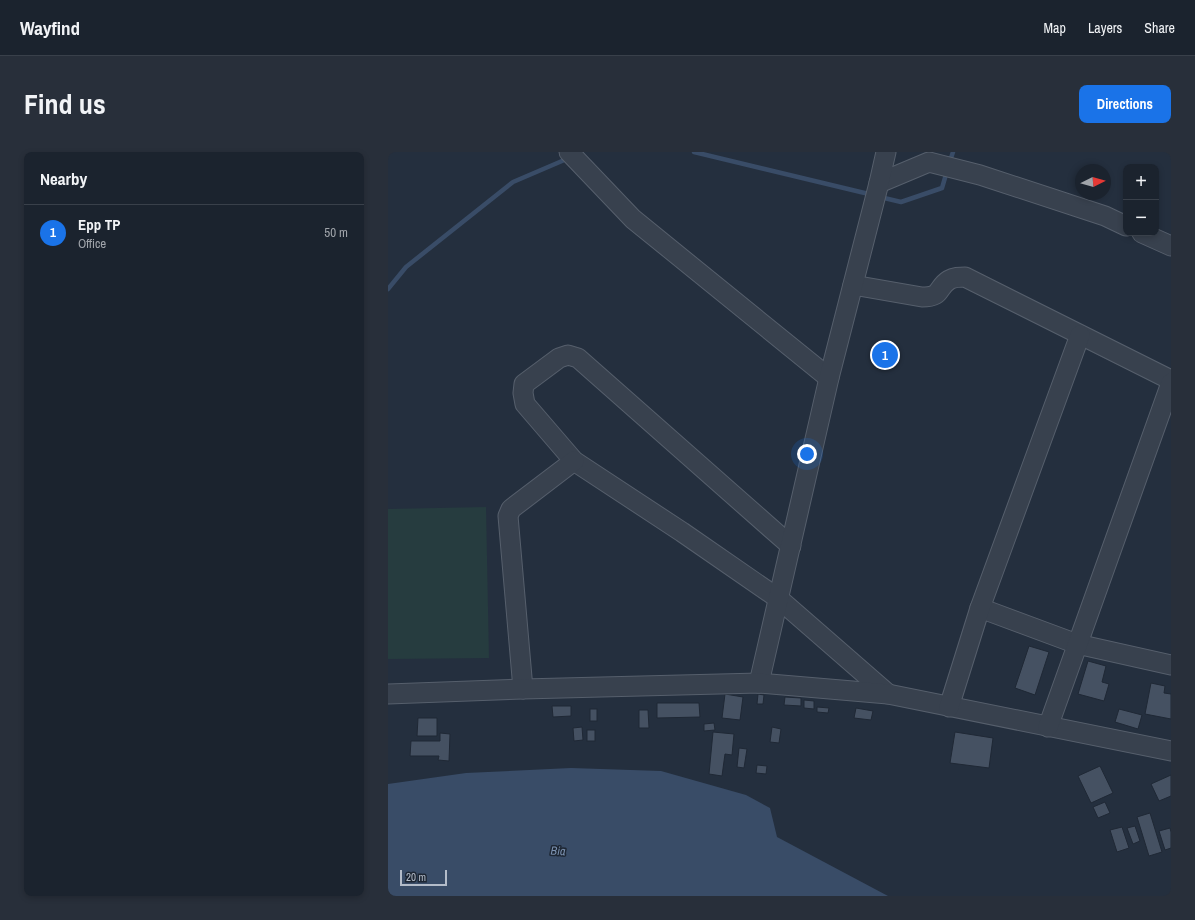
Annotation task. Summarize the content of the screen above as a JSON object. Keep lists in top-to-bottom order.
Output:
{
  "water": ["Bia"],
  "scale_bar": "20 m",
  "north": "right",
  "page": {
    "header": "Wayfind",
    "nav": ["Map", "Layers", "Share"],
    "title": "Find us",
    "buttons": "Directions",
    "heading": "Nearby",
    "map_buttons": ["+", "−"],
    "list": [
      {
        "mark": "1",
        "name": "Epp TP",
        "note": "Office",
        "value": "50 m"
      }
    ],
    "pins": "1",
    "scale": "20 m"
  }
}
